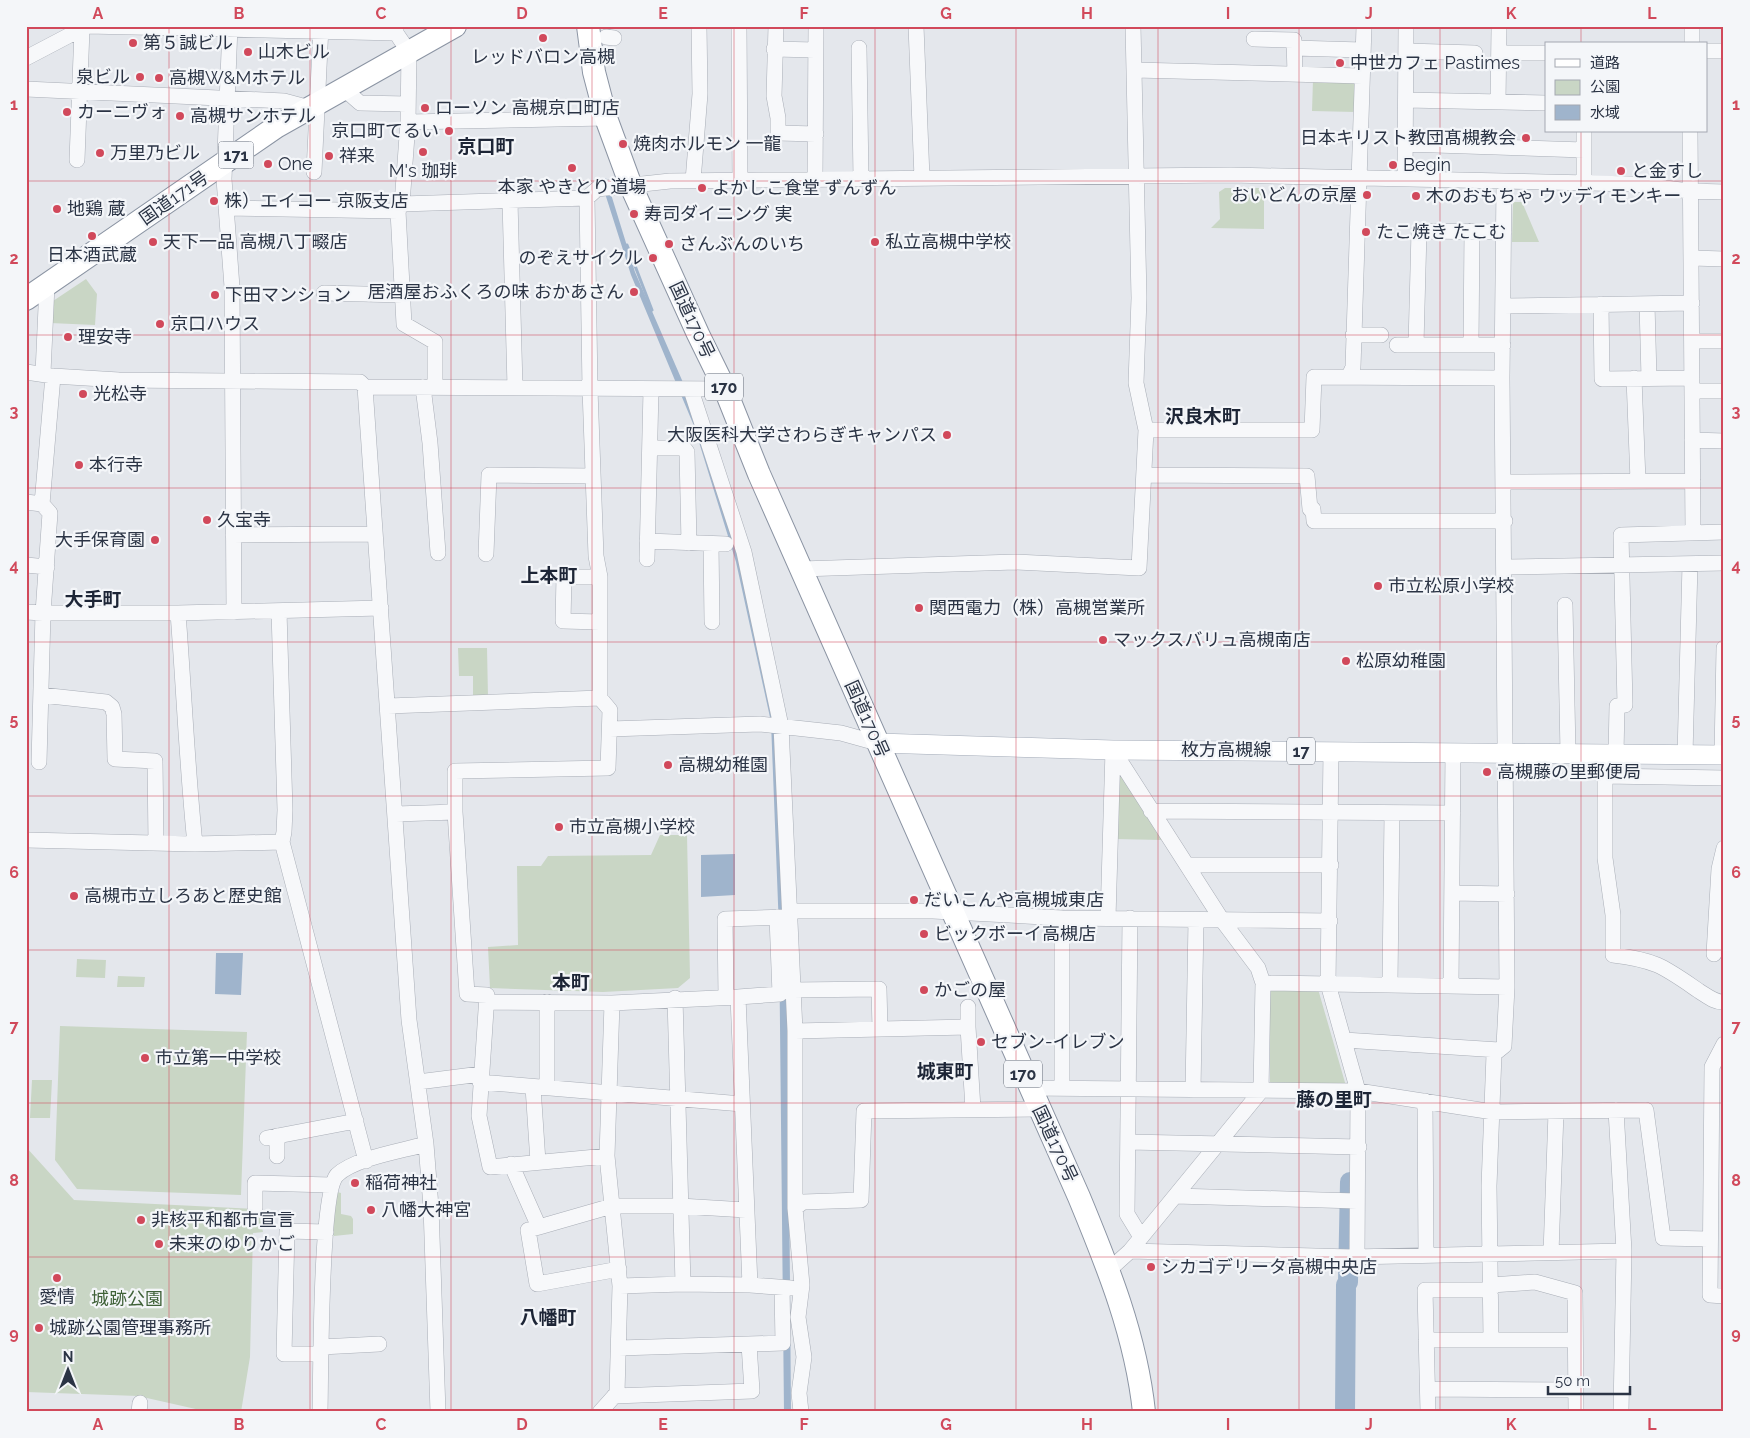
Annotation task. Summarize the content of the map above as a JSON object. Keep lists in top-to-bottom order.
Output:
{
  "streets": {
    "highway": [
      "171",
      "国道171号",
      "国道170号",
      "170"
    ],
    "main road": ["枚方高槻線", "17"]
  },
  "crossings": [
    ["国道170号", "枚方高槻線"]
  ],
  "districts": [
    "京口町",
    "沢良木町",
    "上本町",
    "大手町",
    "本町",
    "城東町",
    "藤の里町",
    "八幡町"
  ],
  "parks": ["城跡公園"],
  "places": [
    "レッドバロン高槻",
    "第５誠ビル",
    "山木ビル",
    "中世カフェ Pastimes",
    "泉ビル",
    "高槻W&Mホテル",
    "ローソン 高槻京口町店",
    "カーニヴォ",
    "高槻サンホテル",
    "京口町てるい",
    "日本キリスト教団髙槻教会",
    "焼肉ホルモン 一龍",
    "M's 珈琲",
    "万里乃ビル",
    "祥来",
    "One",
    "Begin",
    "本家 やきとり道場",
    "と金すし",
    "よかしこ食堂 ずんずん",
    "おいどんの京屋",
    "木のおもちゃ ウッディモンキー",
    "株）エイコー 京阪支店",
    "地鶏 蔵",
    "寿司ダイニング 実",
    "たこ焼き たこむ",
    "日本酒武蔵",
    "天下一品 高槻八丁畷店",
    "私立高槻中学校",
    "さんぶんのいち",
    "のぞえサイクル",
    "居酒屋おふくろの味 おかあさん",
    "下田マンション",
    "京口ハウス",
    "理安寺",
    "光松寺",
    "大阪医科大学さわらぎキャンパス",
    "本行寺",
    "久宝寺",
    "大手保育園",
    "市立松原小学校",
    "関西電力（株）高槻営業所",
    "マックスバリュ高槻南店",
    "松原幼稚園",
    "高槻幼稚園",
    "高槻藤の里郵便局",
    "市立高槻小学校",
    "高槻市立しろあと歴史館",
    "だいこんや高槻城東店",
    "ビックボーイ高槻店",
    "かごの屋",
    "セブン-イレブン",
    "市立第一中学校",
    "稲荷神社",
    "八幡大神宮",
    "非核平和都市宣言",
    "未来のゆりかご",
    "シカゴデリータ高槻中央店",
    "愛情",
    "城跡公園管理事務所"
  ],
  "legend": ["道路", "公園", "水域"],
  "scale_bar": "50 m",
  "north": "top",
  "grid": {
    "columns": [
      "A",
      "B",
      "C",
      "D",
      "E",
      "F",
      "G",
      "H",
      "I",
      "J",
      "K",
      "L"
    ],
    "rows": [
      "1",
      "2",
      "3",
      "4",
      "5",
      "6",
      "7",
      "8",
      "9"
    ]
  }
}
